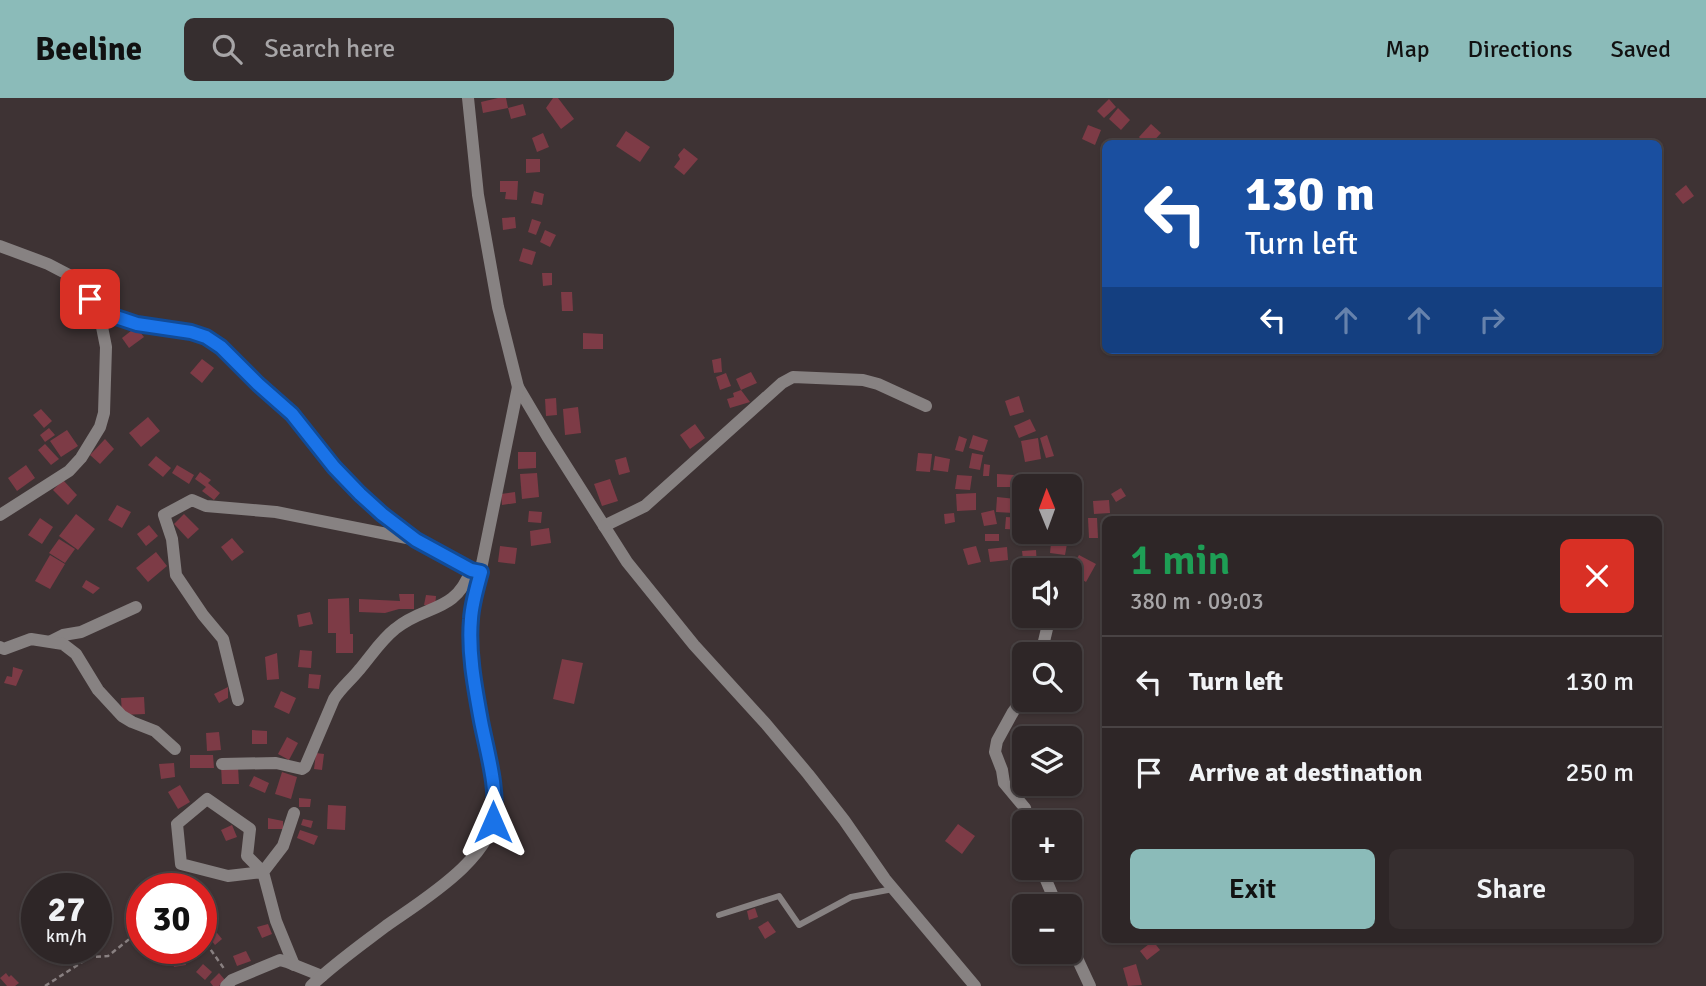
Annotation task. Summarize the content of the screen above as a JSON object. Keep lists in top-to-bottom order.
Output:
{
  "north": "top",
  "page": {
    "header": "Beeline",
    "search": "Search here",
    "nav": ["Map", "Directions", "Saved"],
    "turn": ["130 m", "Turn left"],
    "map_buttons": ["+", "−"],
    "heading": ["1 min", "380 m · 09:03"],
    "list": [
      {
        "name": "Turn left",
        "value": "130 m"
      },
      {
        "name": "Arrive at destination",
        "value": "250 m"
      }
    ],
    "buttons": ["Exit", "Share"],
    "speed": "27 km/h",
    "limit": "30"
  }
}
